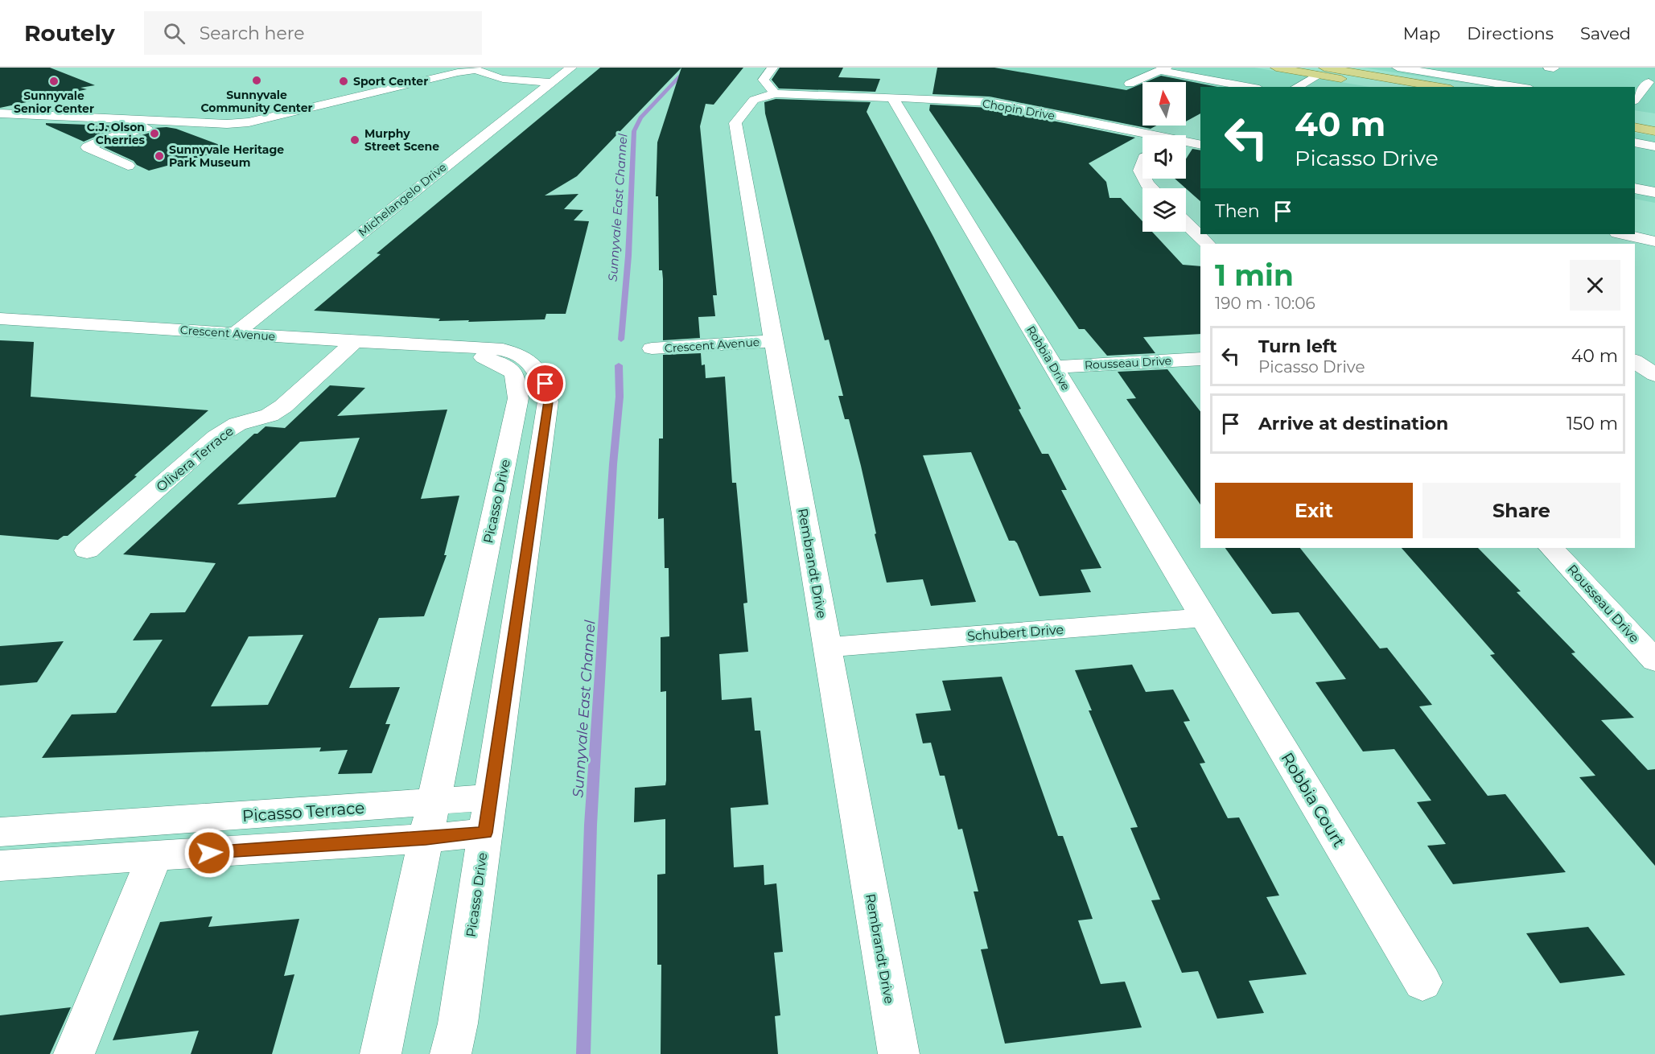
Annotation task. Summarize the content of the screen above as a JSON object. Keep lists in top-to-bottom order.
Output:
{
  "streets": {
    "street": [
      "Chopin Drive",
      "Michelangelo Drive",
      "Crescent Avenue",
      "Robbia Drive",
      "Rousseau Drive",
      "Olivera Terrace",
      "Picasso Drive",
      "Rembrandt Drive",
      "Schubert Drive",
      "Robbia Court",
      "Picasso Terrace"
    ]
  },
  "crossings": [
    ["Chopin Drive", "Robbia Drive"],
    ["Chopin Drive", "Rembrandt Drive"],
    ["Michelangelo Drive", "Crescent Avenue"],
    ["Crescent Avenue", "Olivera Terrace"],
    ["Crescent Avenue", "Picasso Drive"],
    ["Crescent Avenue", "Rembrandt Drive"],
    ["Robbia Drive", "Rousseau Drive"],
    ["Robbia Drive", "Schubert Drive"],
    ["Robbia Drive", "Robbia Court"],
    ["Picasso Drive", "Picasso Terrace"],
    ["Rembrandt Drive", "Schubert Drive"],
    ["Schubert Drive", "Robbia Court"]
  ],
  "water": ["Sunnyvale East Channel"],
  "places": [
    "Sunnyvale Community Center",
    "Sunnyvale Senior Center",
    "Sport Center",
    "C.J. Olson Cherries",
    "Murphy Street Scene",
    "Sunnyvale Heritage Park Museum"
  ],
  "north": "top",
  "page": {
    "header": "Routely",
    "search": "Search here",
    "nav": ["Map", "Directions", "Saved"],
    "turn": ["40 m", "Picasso Drive"],
    "then": "Then",
    "heading": ["1 min", "190 m · 10:06"],
    "list": [
      {
        "name": "Turn left",
        "note": "Picasso Drive",
        "value": "40 m"
      },
      {
        "name": "Arrive at destination",
        "value": "150 m"
      }
    ],
    "buttons": ["Exit", "Share"]
  }
}
